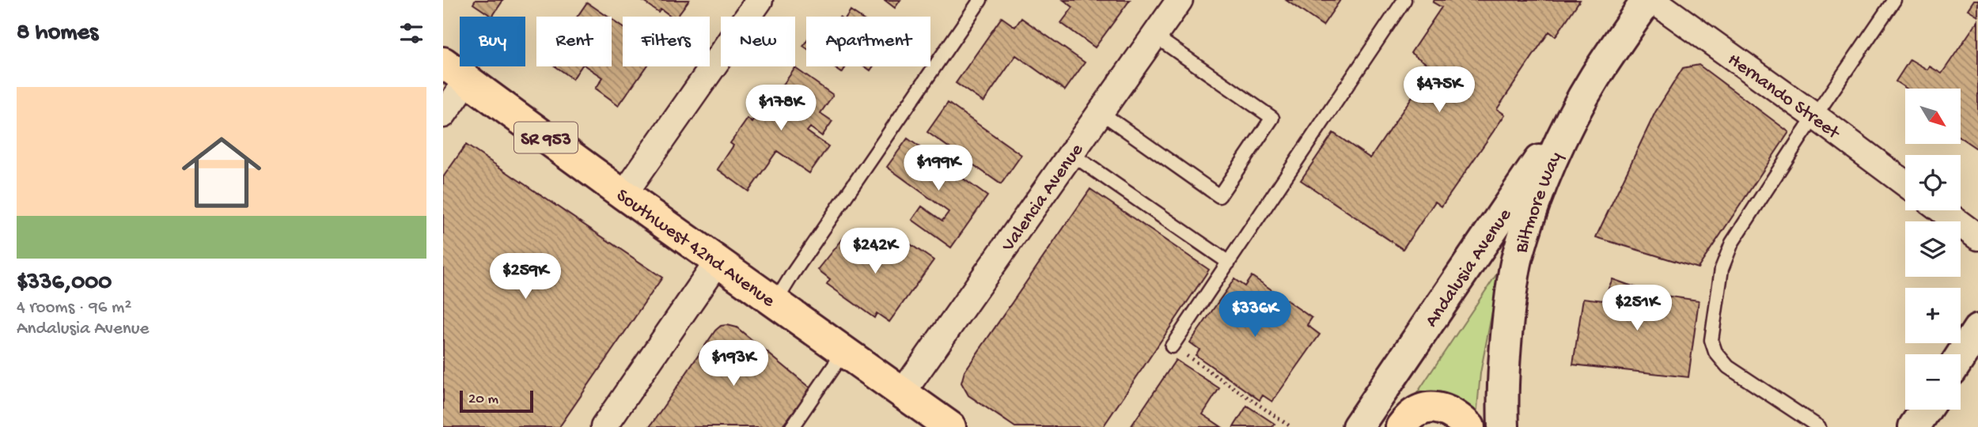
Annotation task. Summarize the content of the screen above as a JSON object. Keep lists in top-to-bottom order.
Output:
{
  "streets": {
    "main road": ["SR 953", "Southwest 42nd Avenue"],
    "street": [
      "Hernando Street",
      "Valencia Avenue",
      "Biltmore Way",
      "Andalusia Avenue"
    ]
  },
  "crossings": [
    ["Valencia Avenue", "Southwest 42nd Avenue"],
    ["Biltmore Way", "Andalusia Avenue"]
  ],
  "scale_bar": "20 m",
  "north": "bottom right",
  "page": {
    "heading": "8 homes",
    "chip": [
      "Buy",
      "Rent",
      "Filters",
      "New",
      "Apartment"
    ],
    "list": [
      {
        "name": "$336,000",
        "note": "4 rooms · 96 m² · Andalusia Avenue"
      }
    ],
    "price": [
      "$475K",
      "$178K",
      "$199K",
      "$242K",
      "$259K",
      "$251K",
      "$336K",
      "$193K"
    ],
    "map_buttons": ["+", "−"],
    "scale": "20 m"
  }
}
